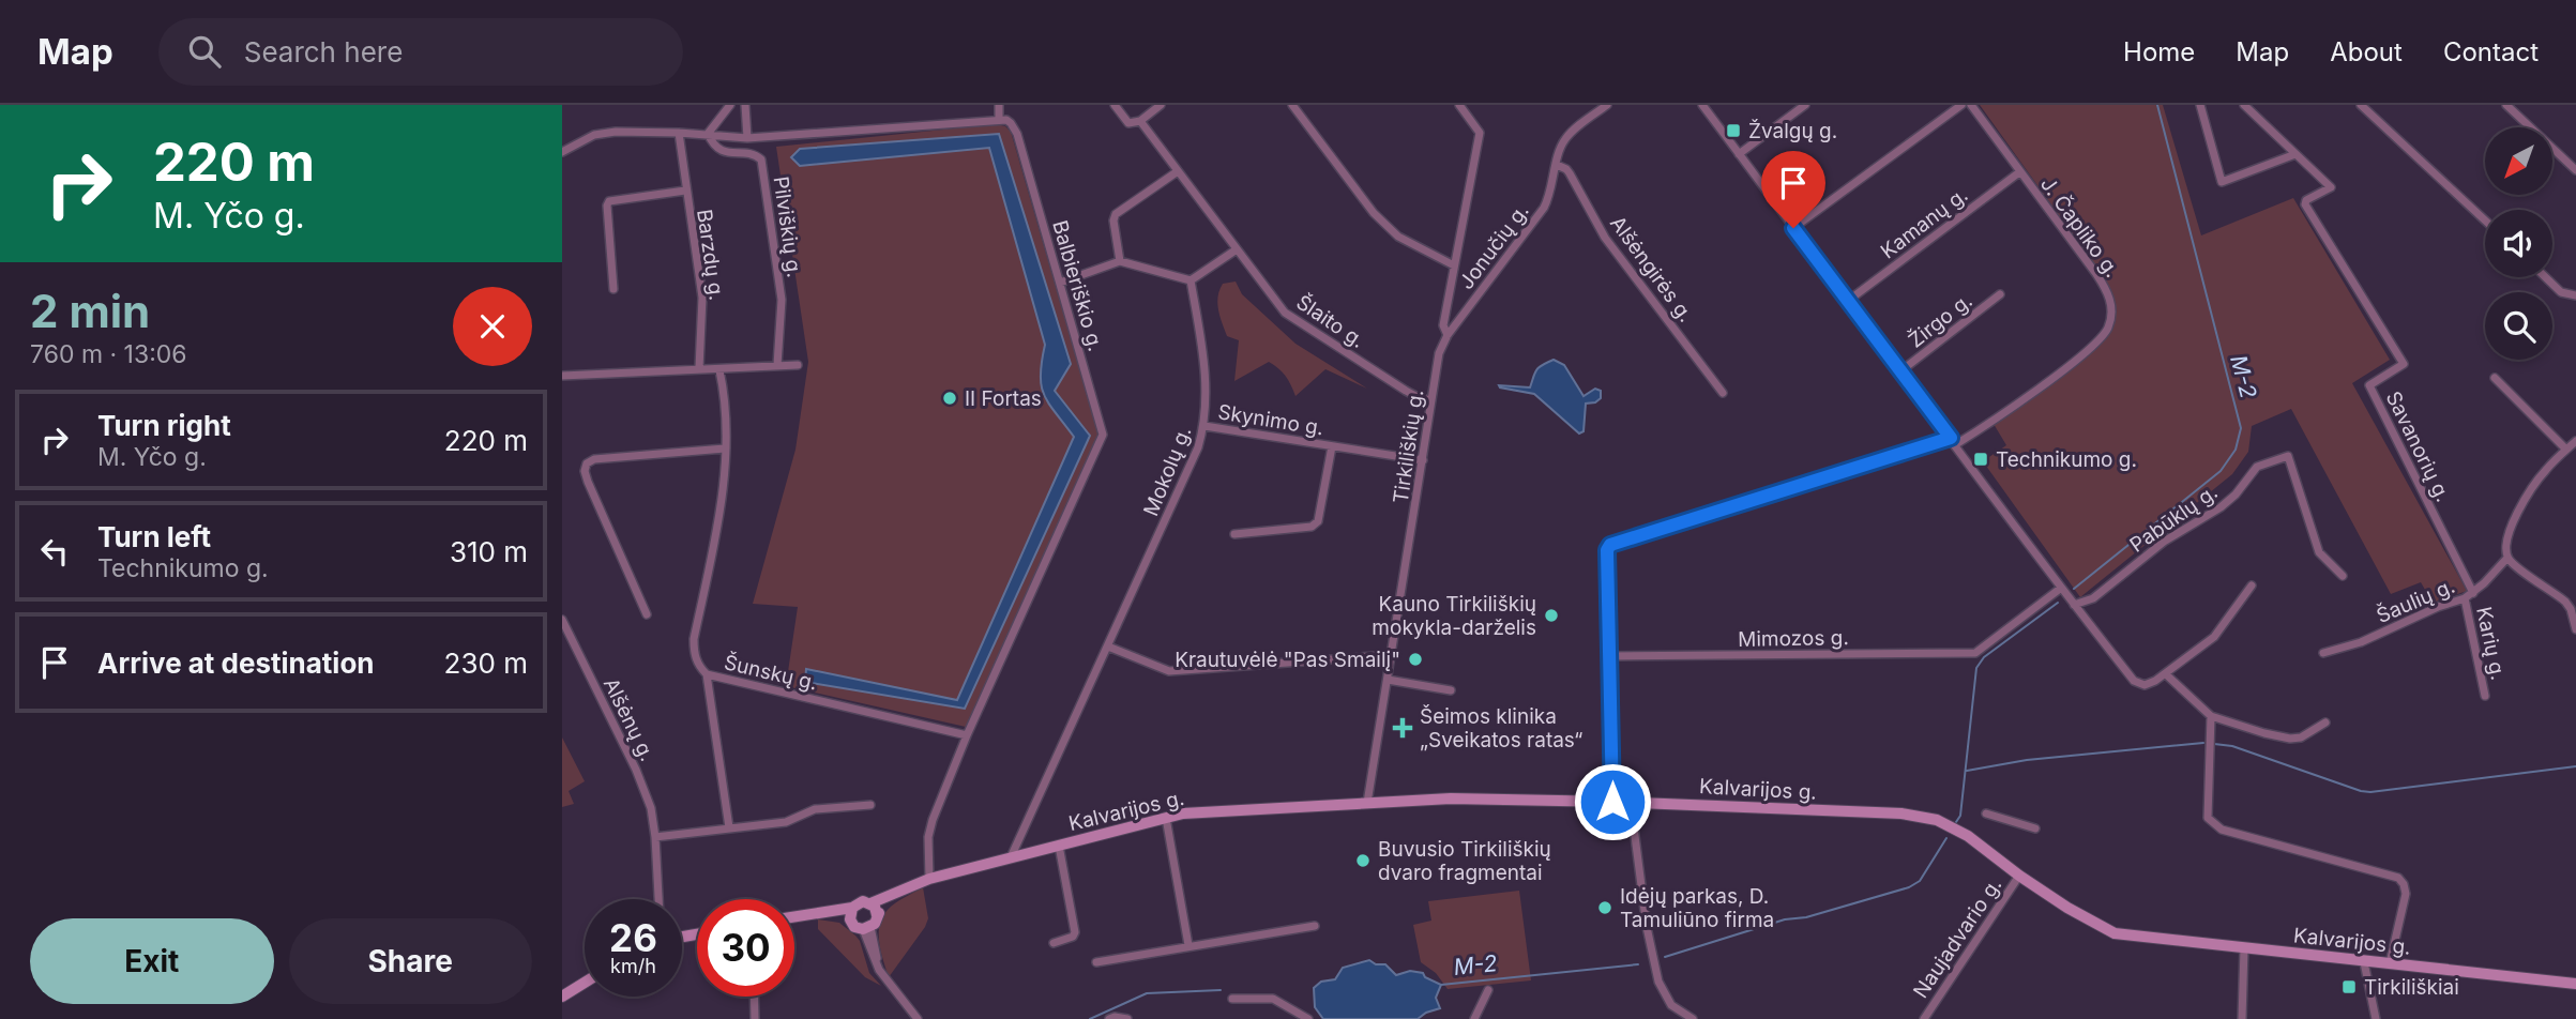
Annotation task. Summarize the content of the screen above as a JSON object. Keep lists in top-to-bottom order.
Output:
{
  "streets": {
    "main road": ["Kalvarijos g."],
    "street": [
      "Kamanų g.",
      "Pilviškių g.",
      "J. Čapliko g.",
      "Jonučių g.",
      "Barzdų g.",
      "Alšėngirės g.",
      "Balbieriškio g.",
      "Žirgo g.",
      "Šlaito g.",
      "Skynimo g.",
      "Tirkiliškių g.",
      "Savanorių g.",
      "Mokolų g.",
      "Pabūklų g.",
      "Šaulių g.",
      "Mimozos g.",
      "Karių g.",
      "Šunskų g.",
      "Alšėnų g.",
      "Naujadvario g."
    ]
  },
  "crossings": [
    ["Kamanų g.", "J. Čapliko g."],
    ["J. Čapliko g.", "Mimozos g."],
    ["J. Čapliko g.", "Kalvarijos g."],
    ["Jonučių g.", "Alšėngirės g."],
    ["Jonučių g.", "Tirkiliškių g."],
    ["Balbieriškio g.", "Šunskų g."],
    ["Balbieriškio g.", "Kalvarijos g."],
    ["Šlaito g.", "Tirkiliškių g."],
    ["Skynimo g.", "Tirkiliškių g."],
    ["Skynimo g.", "Mokolų g."],
    ["Tirkiliškių g.", "Kalvarijos g."],
    ["Savanorių g.", "Šaulių g."],
    ["Savanorių g.", "Karių g."],
    ["Mokolų g.", "Kalvarijos g."],
    ["Šaulių g.", "Karių g."],
    ["Kalvarijos g.", "Naujadvario g."]
  ],
  "water": ["M-2"],
  "places": {
    "transit": ["Žvalgų g.", "Technikumo g.", "Tirkiliškiai"],
    "other": [
      "II Fortas",
      "Kauno Tirkiliškių mokykla-darželis",
      "Krautuvėlė \"Pas Smailį\"",
      "Buvusio Tirkiliškių dvaro fragmentai",
      "Idėjų parkas, D. Tamuliūno firma"
    ],
    "health": ["Šeimos klinika „Sveikatos ratas“"]
  },
  "north": "bottom left",
  "page": {
    "header": "Map",
    "search": "Search here",
    "nav": [
      "Home",
      "Map",
      "About",
      "Contact"
    ],
    "turn": ["220 m", "M. Yčo g."],
    "heading": ["2 min", "760 m · 13:06"],
    "list": [
      {
        "name": "Turn right",
        "note": "M. Yčo g.",
        "value": "220 m"
      },
      {
        "name": "Turn left",
        "note": "Technikumo g.",
        "value": "310 m"
      },
      {
        "name": "Arrive at destination",
        "value": "230 m"
      }
    ],
    "speed": "26 km/h",
    "limit": "30",
    "buttons": ["Exit", "Share"]
  }
}
